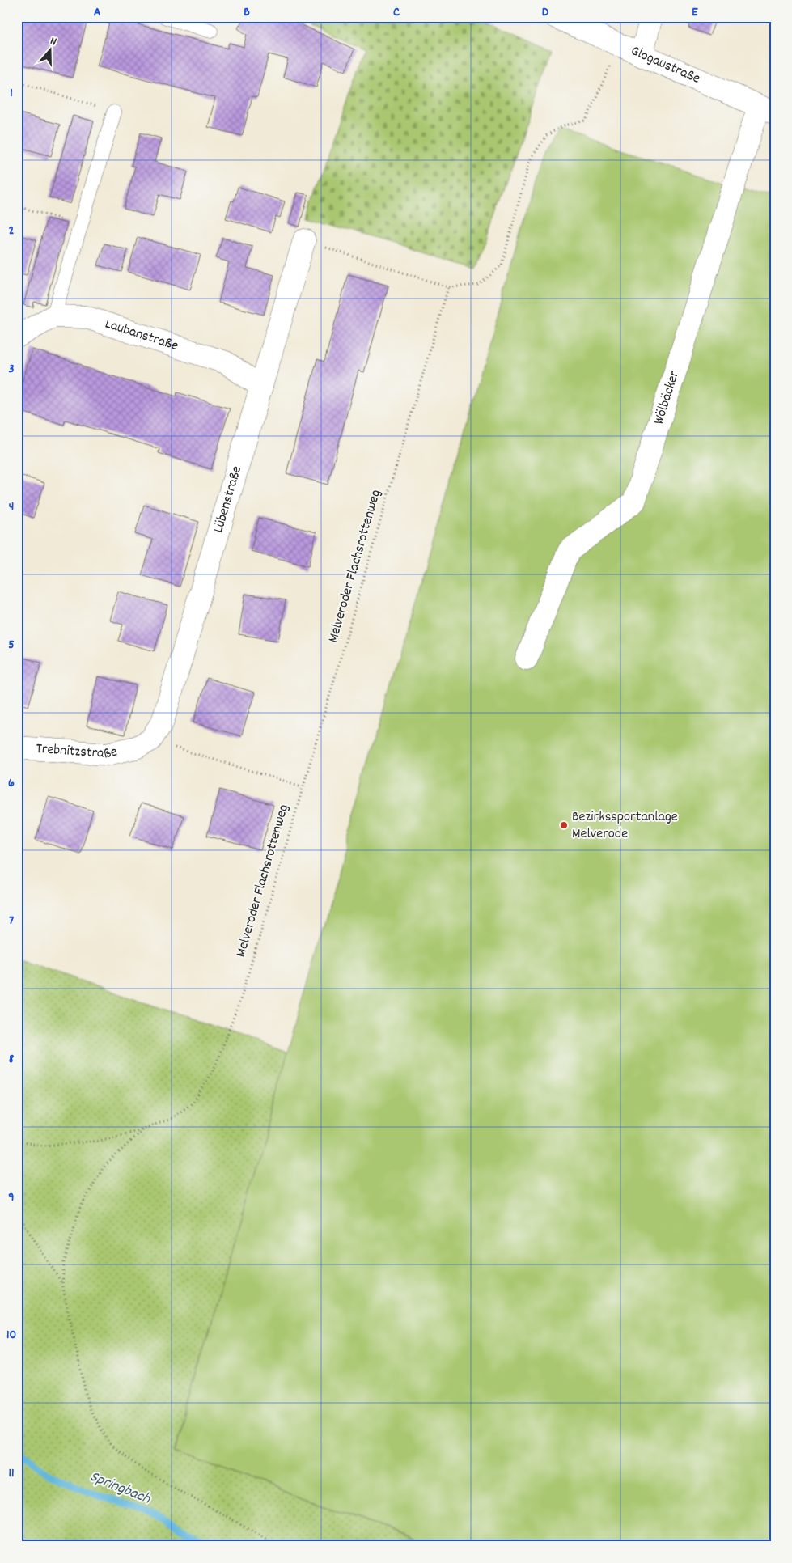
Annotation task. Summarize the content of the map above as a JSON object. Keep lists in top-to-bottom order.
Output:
{
  "streets": {
    "street": [
      "Glogaustraße",
      "Laubanstraße",
      "Wölbäcker",
      "Lübenstraße",
      "Trebnitzstraße"
    ],
    "path": ["Melveroder Flachsrottenweg"]
  },
  "crossings": [
    ["Glogaustraße", "Wölbäcker"],
    ["Laubanstraße", "Lübenstraße"],
    ["Lübenstraße", "Trebnitzstraße"]
  ],
  "water": ["Springbach"],
  "places": ["Bezirkssportanlage Melverode"],
  "north": "top",
  "grid": {
    "columns": [
      "A",
      "B",
      "C",
      "D",
      "E"
    ],
    "rows": [
      "1",
      "2",
      "3",
      "4",
      "5",
      "6",
      "7",
      "8",
      "9",
      "10",
      "11"
    ]
  }
}
